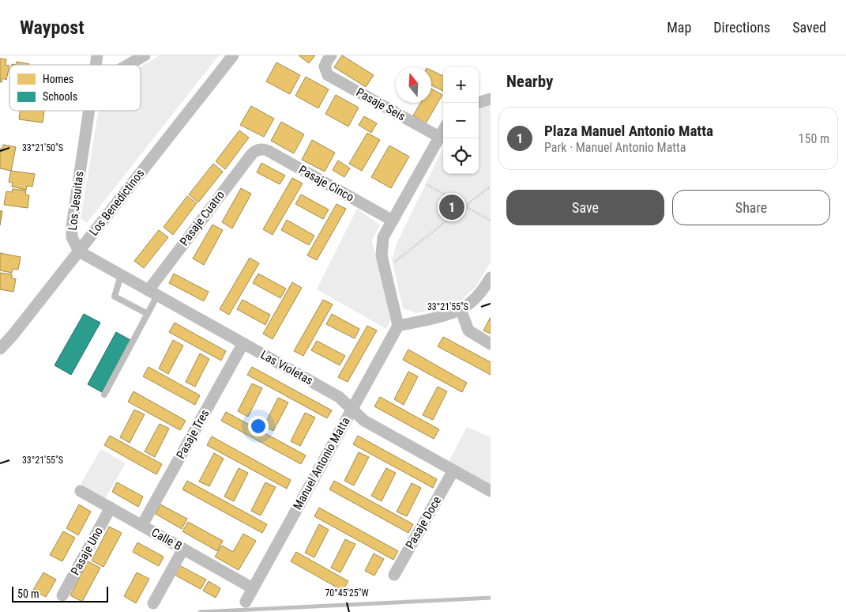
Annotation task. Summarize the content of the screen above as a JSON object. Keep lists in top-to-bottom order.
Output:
{
  "streets": {
    "street": [
      "Pasaje Seis",
      "Pasaje Cinco",
      "Los Jesuitas",
      "Los Benedictinos",
      "Pasaje Cuatro",
      "Las Violetas",
      "Pasaje Tres",
      "Manuel Antonio Matta",
      "Pasaje Doce",
      "Calle B",
      "Pasaje Uno"
    ]
  },
  "crossings": [
    ["Pasaje Cinco", "Pasaje Cuatro"],
    ["Los Jesuitas", "Los Benedictinos"],
    ["Los Jesuitas", "Las Violetas"],
    ["Los Benedictinos", "Las Violetas"],
    ["Pasaje Cuatro", "Las Violetas"],
    ["Las Violetas", "Pasaje Tres"],
    ["Las Violetas", "Manuel Antonio Matta"],
    ["Las Violetas", "Pasaje Doce"],
    ["Pasaje Tres", "Calle B"],
    ["Manuel Antonio Matta", "Calle B"],
    ["Calle B", "Pasaje Uno"]
  ],
  "legend": ["Homes", "Schools"],
  "scale_bar": "50 m",
  "north": "top",
  "page": {
    "header": "Waypost",
    "nav": ["Map", "Directions", "Saved"],
    "heading": "Nearby",
    "map_buttons": ["+", "−"],
    "list": [
      {
        "mark": "1",
        "name": "Plaza Manuel Antonio Matta",
        "note": "Park · Manuel Antonio Matta",
        "value": "150 m"
      }
    ],
    "buttons": ["Save", "Share"],
    "pins": "1",
    "scale": "50 m"
  },
  "coordinates": ["33°21'50\"S", "33°21'55\"S", "70°45'25\"W"]
}
